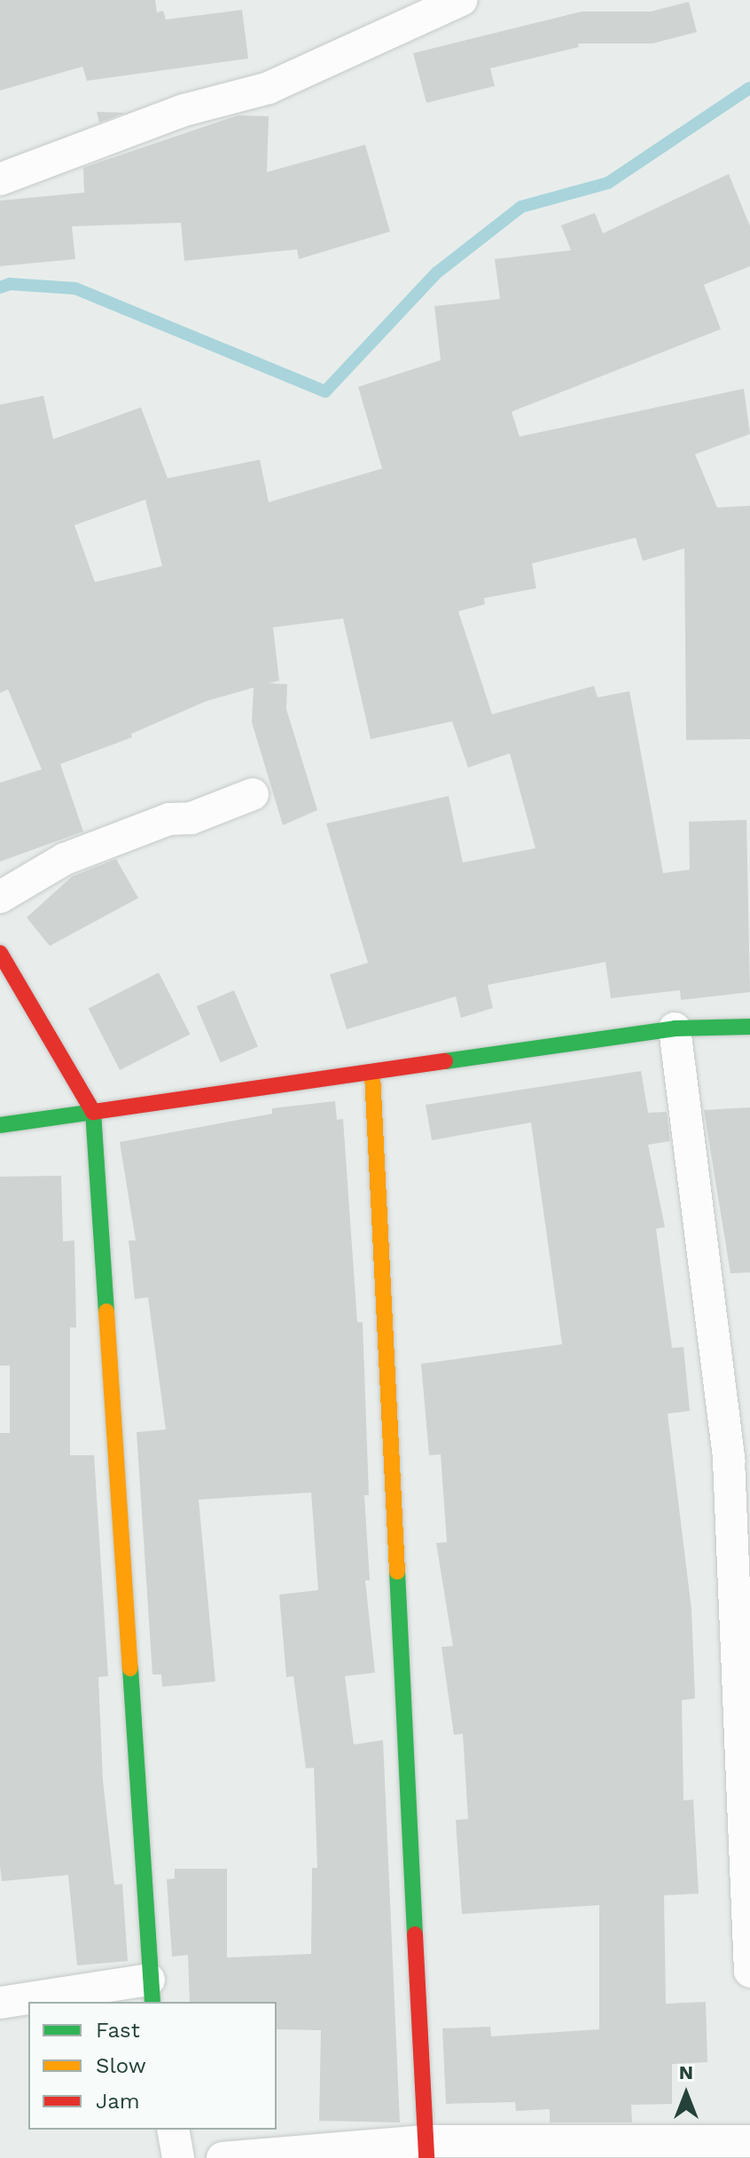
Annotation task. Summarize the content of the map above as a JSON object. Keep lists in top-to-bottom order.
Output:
{
  "legend": ["Fast", "Slow", "Jam"],
  "north": "top"
}
